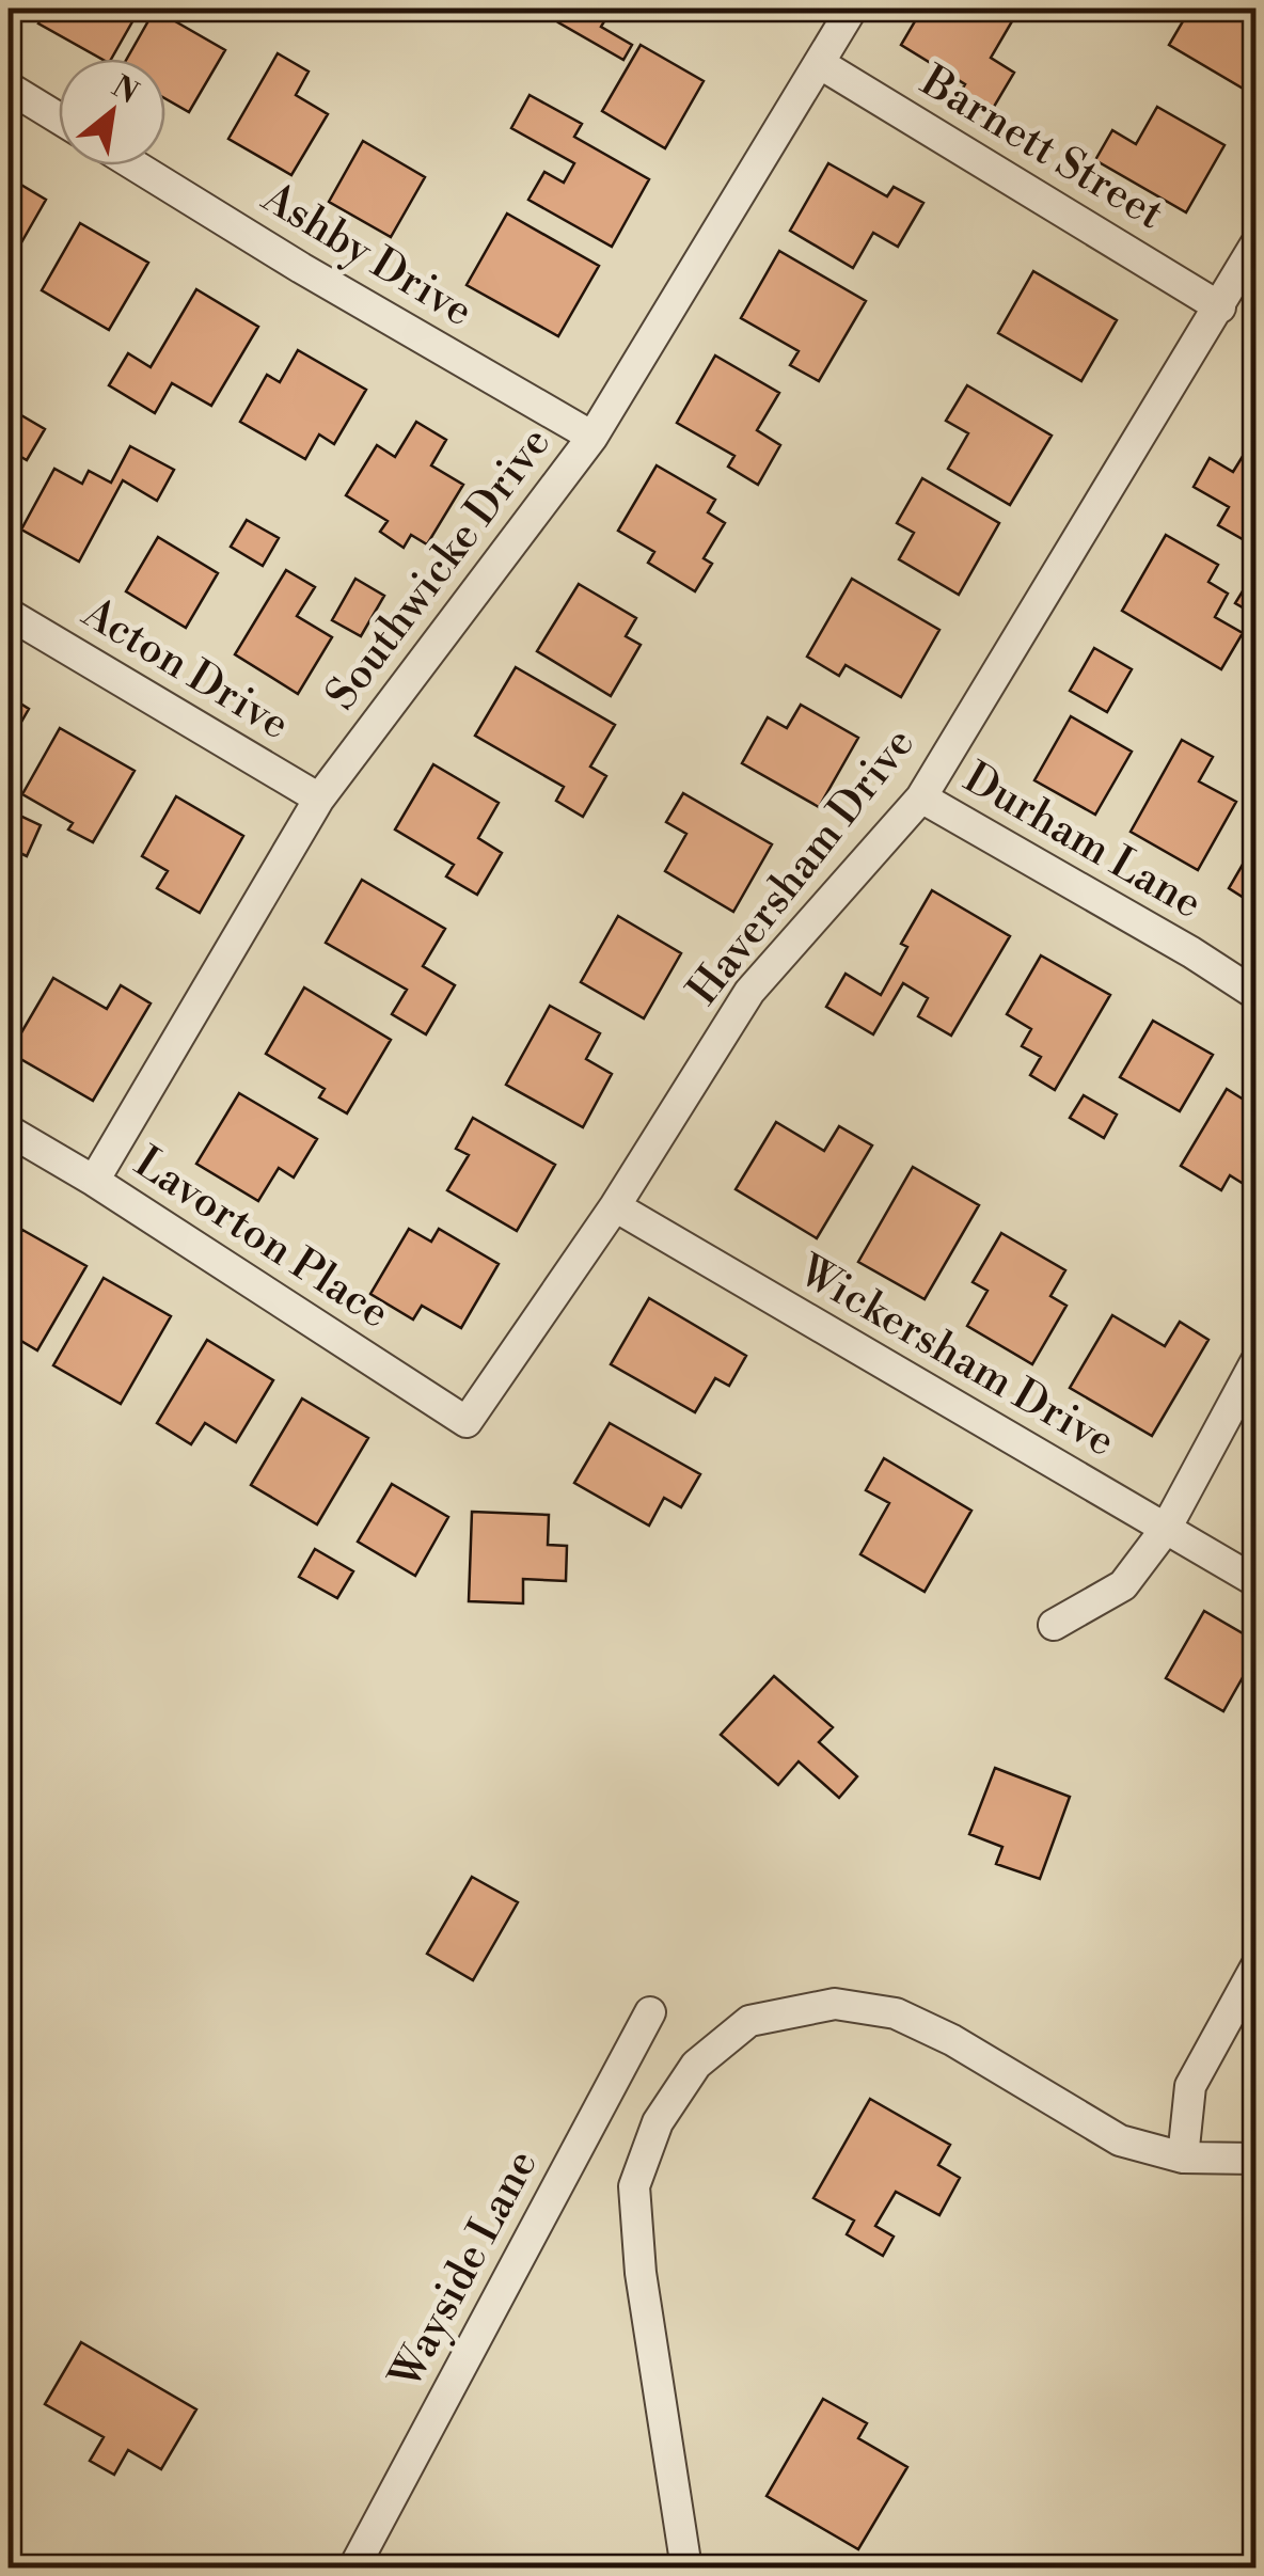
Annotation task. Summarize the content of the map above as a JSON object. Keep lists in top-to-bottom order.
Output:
{
  "streets": {
    "street": [
      "Barnett Street",
      "Ashby Drive",
      "Southwicke Drive",
      "Acton Drive",
      "Durham Lane",
      "Haversham Drive",
      "Lavorton Place",
      "Wickersham Drive",
      "Wayside Lane"
    ]
  },
  "crossings": [
    ["Barnett Street", "Southwicke Drive"],
    ["Barnett Street", "Haversham Drive"],
    ["Ashby Drive", "Southwicke Drive"],
    ["Southwicke Drive", "Acton Drive"],
    ["Southwicke Drive", "Lavorton Place"],
    ["Durham Lane", "Haversham Drive"],
    ["Haversham Drive", "Lavorton Place"],
    ["Haversham Drive", "Wickersham Drive"]
  ],
  "north": "top right"
}
